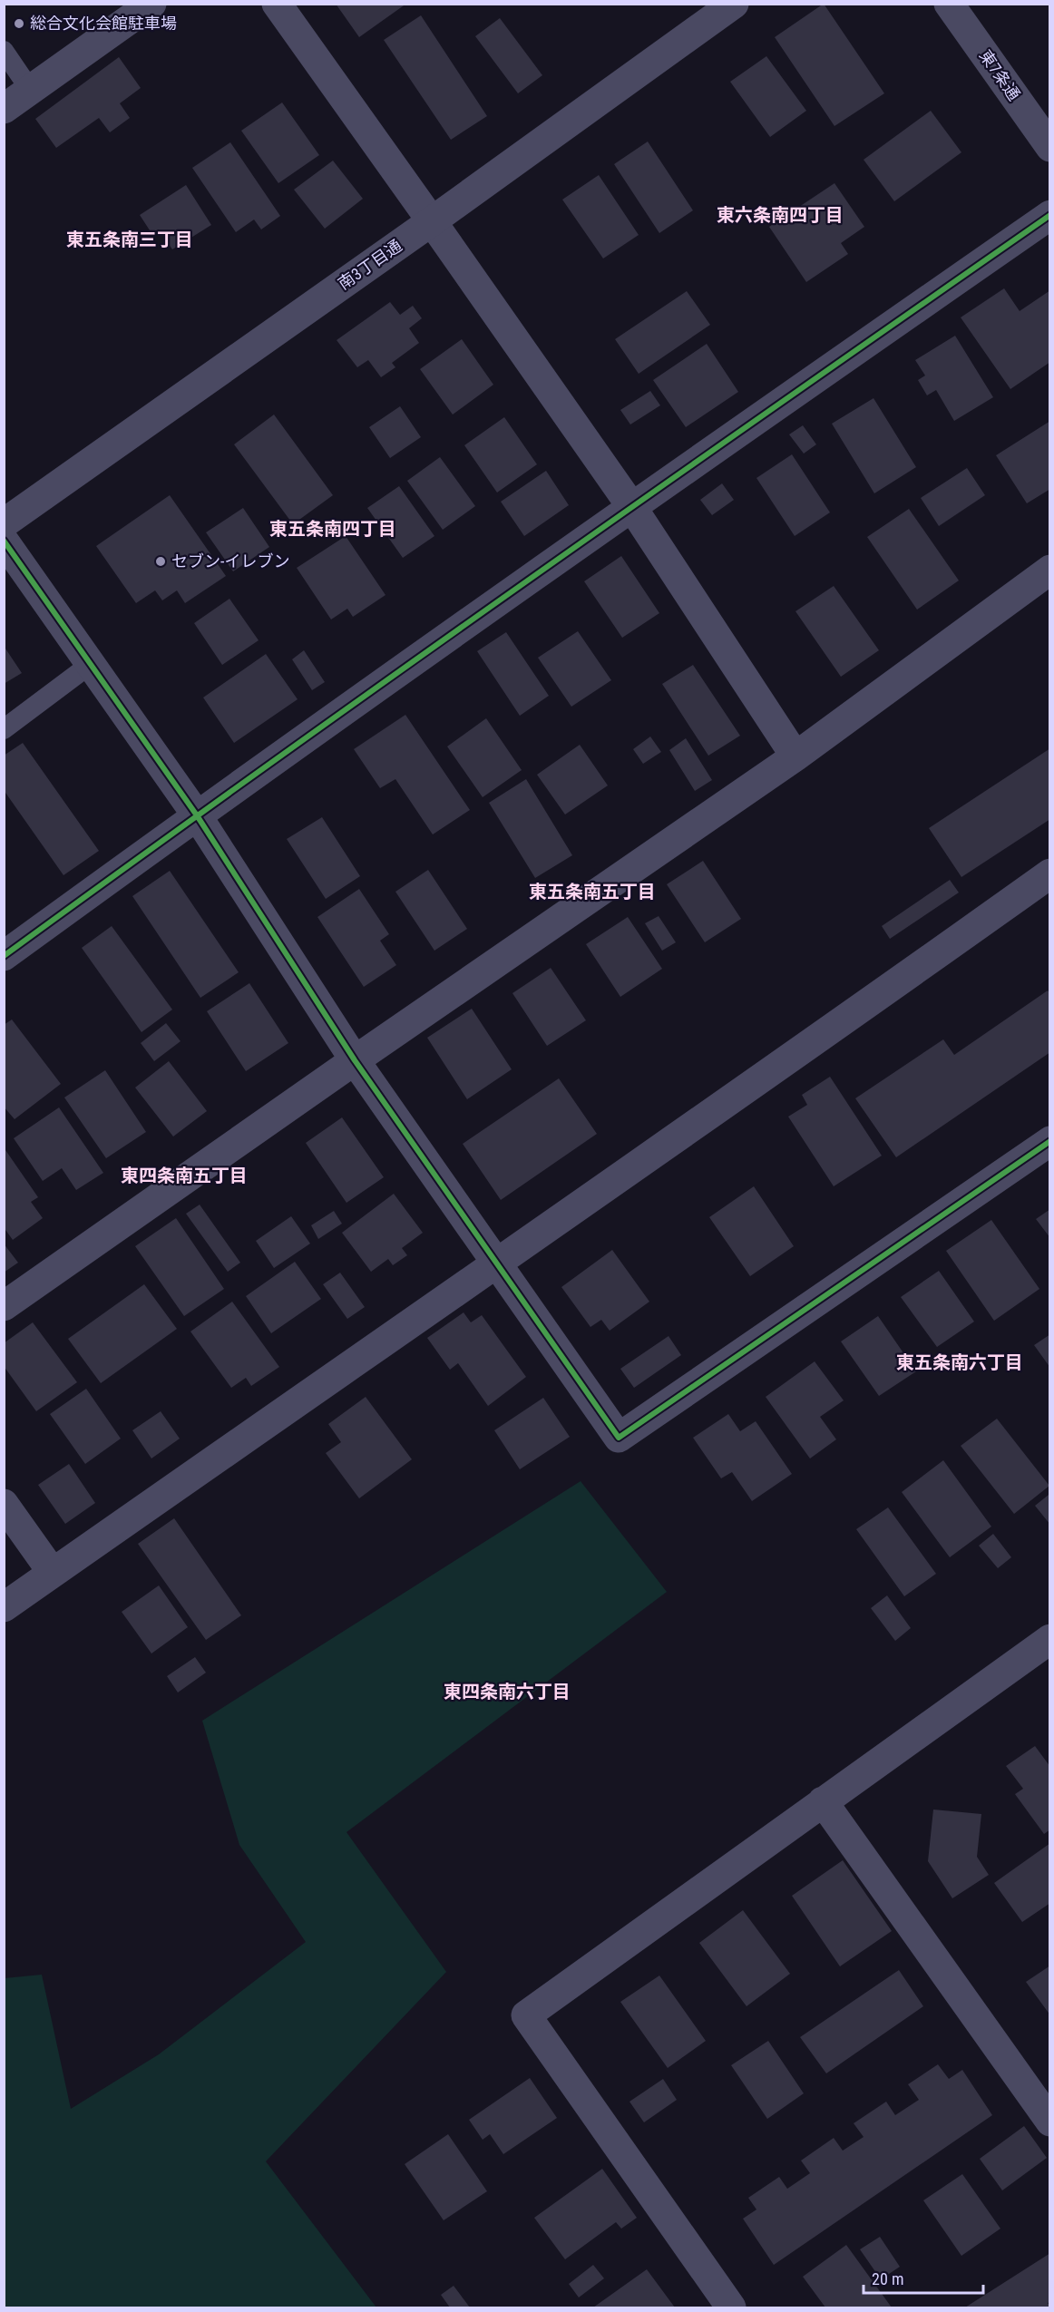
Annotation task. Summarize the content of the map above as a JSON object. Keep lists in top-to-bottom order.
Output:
{
  "streets": {
    "street": ["東7条通", "南3丁目通"]
  },
  "districts": [
    "東六条南四丁目",
    "東五条南三丁目",
    "東五条南四丁目",
    "東五条南五丁目",
    "東四条南五丁目",
    "東五条南六丁目",
    "東四条南六丁目"
  ],
  "places": ["総合文化会館駐車場", "セブン-イレブン"],
  "scale_bar": "20 m"
}
